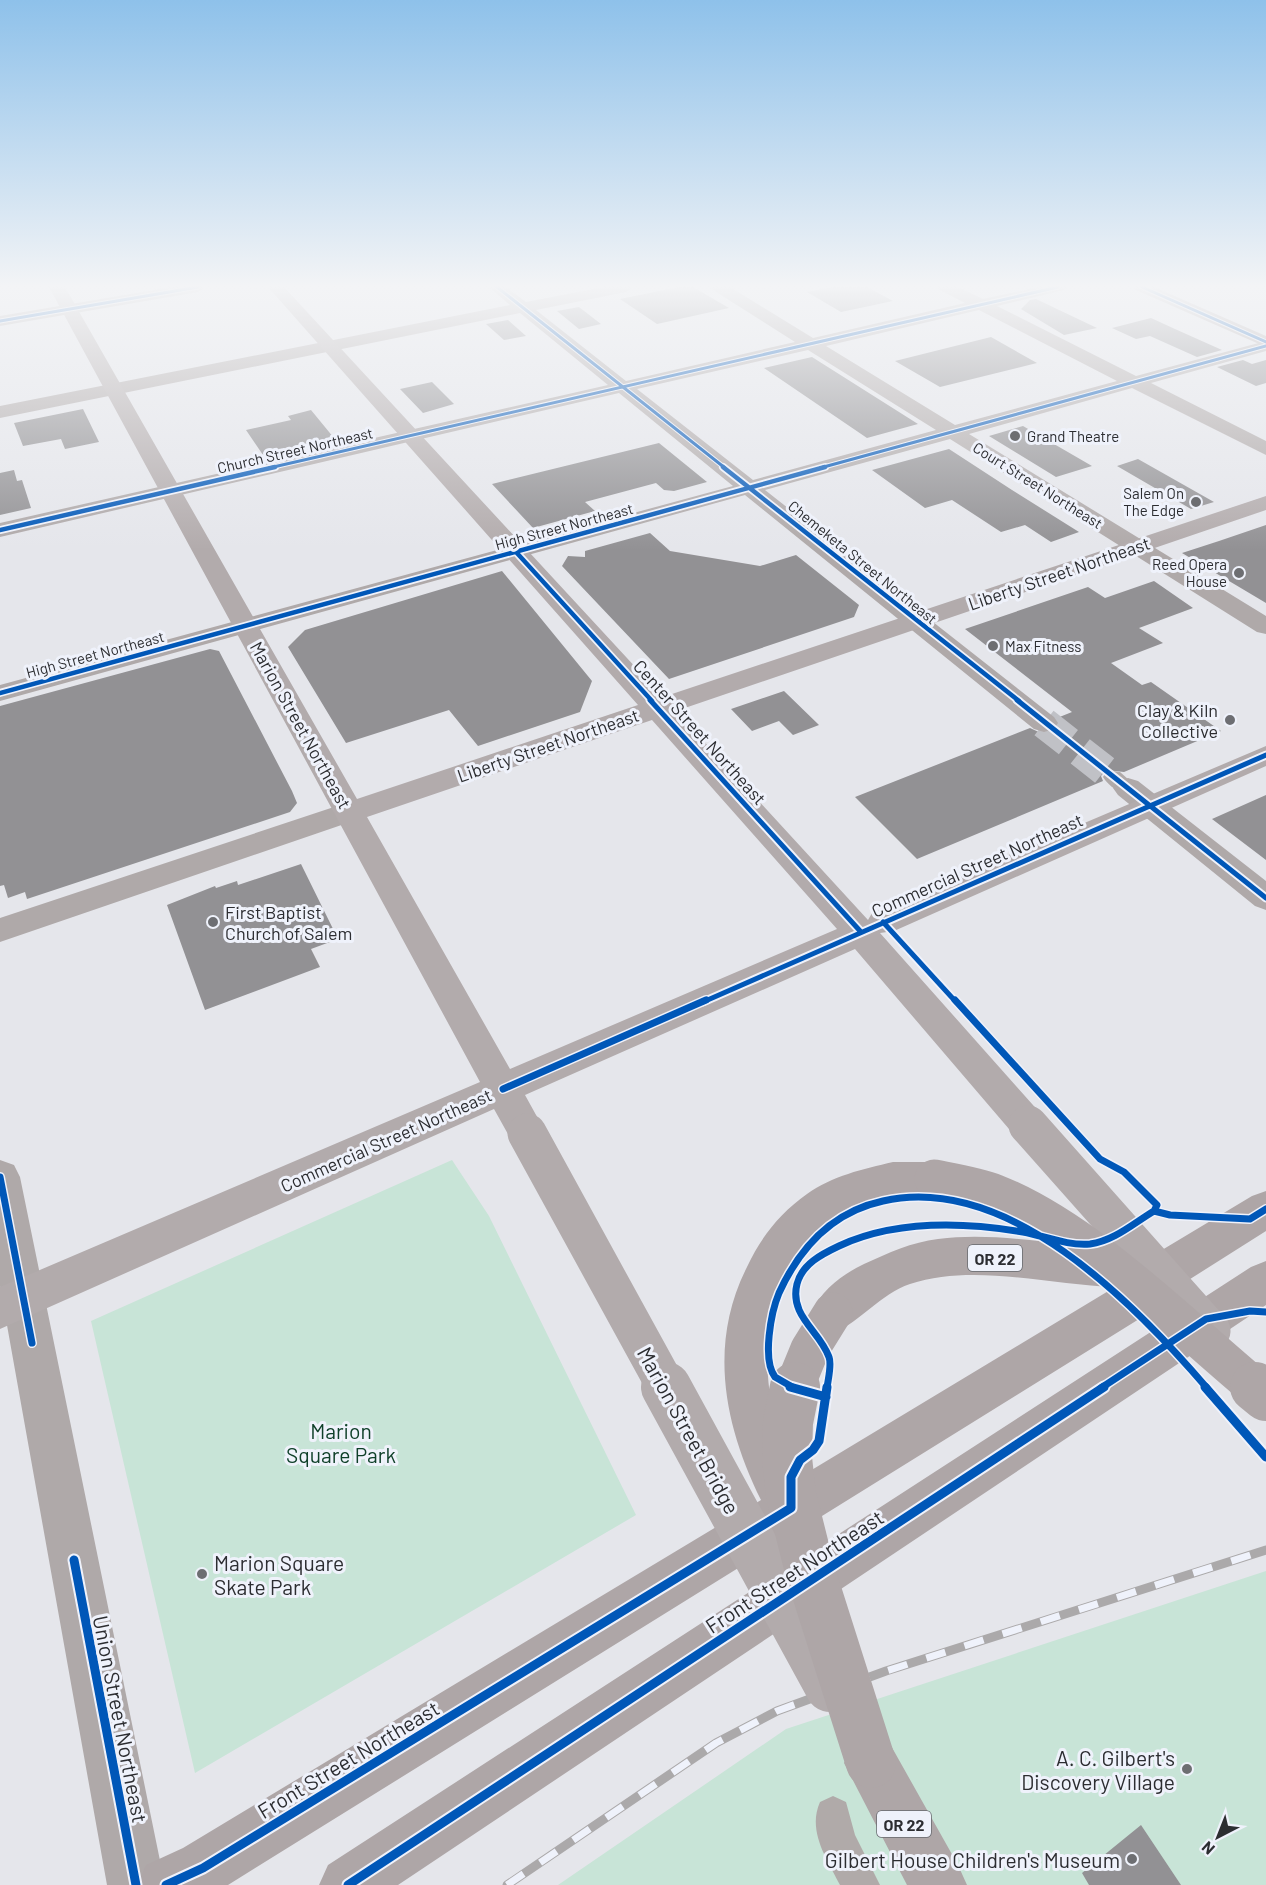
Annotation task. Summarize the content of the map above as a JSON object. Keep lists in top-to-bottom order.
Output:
{
  "streets": {
    "highway": ["OR 22", "Marion Street Bridge", "Front Street Northeast"],
    "main road": [
      "Church Street Northeast",
      "Court Street Northeast",
      "High Street Northeast",
      "Chemeketa Street Northeast",
      "Liberty Street Northeast",
      "Marion Street Northeast",
      "Center Street Northeast",
      "Commercial Street Northeast",
      "Union Street Northeast"
    ]
  },
  "crossings": [
    ["Church Street Northeast", "Chemeketa Street Northeast"],
    ["Church Street Northeast", "Marion Street Northeast"],
    ["Church Street Northeast", "Center Street Northeast"],
    ["Court Street Northeast", "High Street Northeast"],
    ["Court Street Northeast", "Liberty Street Northeast"],
    ["High Street Northeast", "Chemeketa Street Northeast"],
    ["High Street Northeast", "Marion Street Northeast"],
    ["High Street Northeast", "Center Street Northeast"],
    ["Chemeketa Street Northeast", "Liberty Street Northeast"],
    ["Liberty Street Northeast", "Marion Street Northeast"],
    ["Liberty Street Northeast", "Center Street Northeast"],
    ["Marion Street Northeast", "Commercial Street Northeast"],
    ["Marion Street Northeast", "Marion Street Bridge"],
    ["Center Street Northeast", "Commercial Street Northeast"],
    ["Commercial Street Northeast", "Union Street Northeast"],
    ["OR 22", "Marion Street Bridge"],
    ["OR 22", "Front Street Northeast"]
  ],
  "parks": ["Marion Square Park"],
  "places": [
    "Grand Theatre",
    "Salem On The Edge",
    "Reed Opera House",
    "Max Fitness",
    "Clay & Kiln Collective",
    "First Baptist Church of Salem",
    "Marion Square Skate Park",
    "A. C. Gilbert's Discovery Village",
    "Gilbert House Children's Museum"
  ],
  "north": "bottom left"
}
